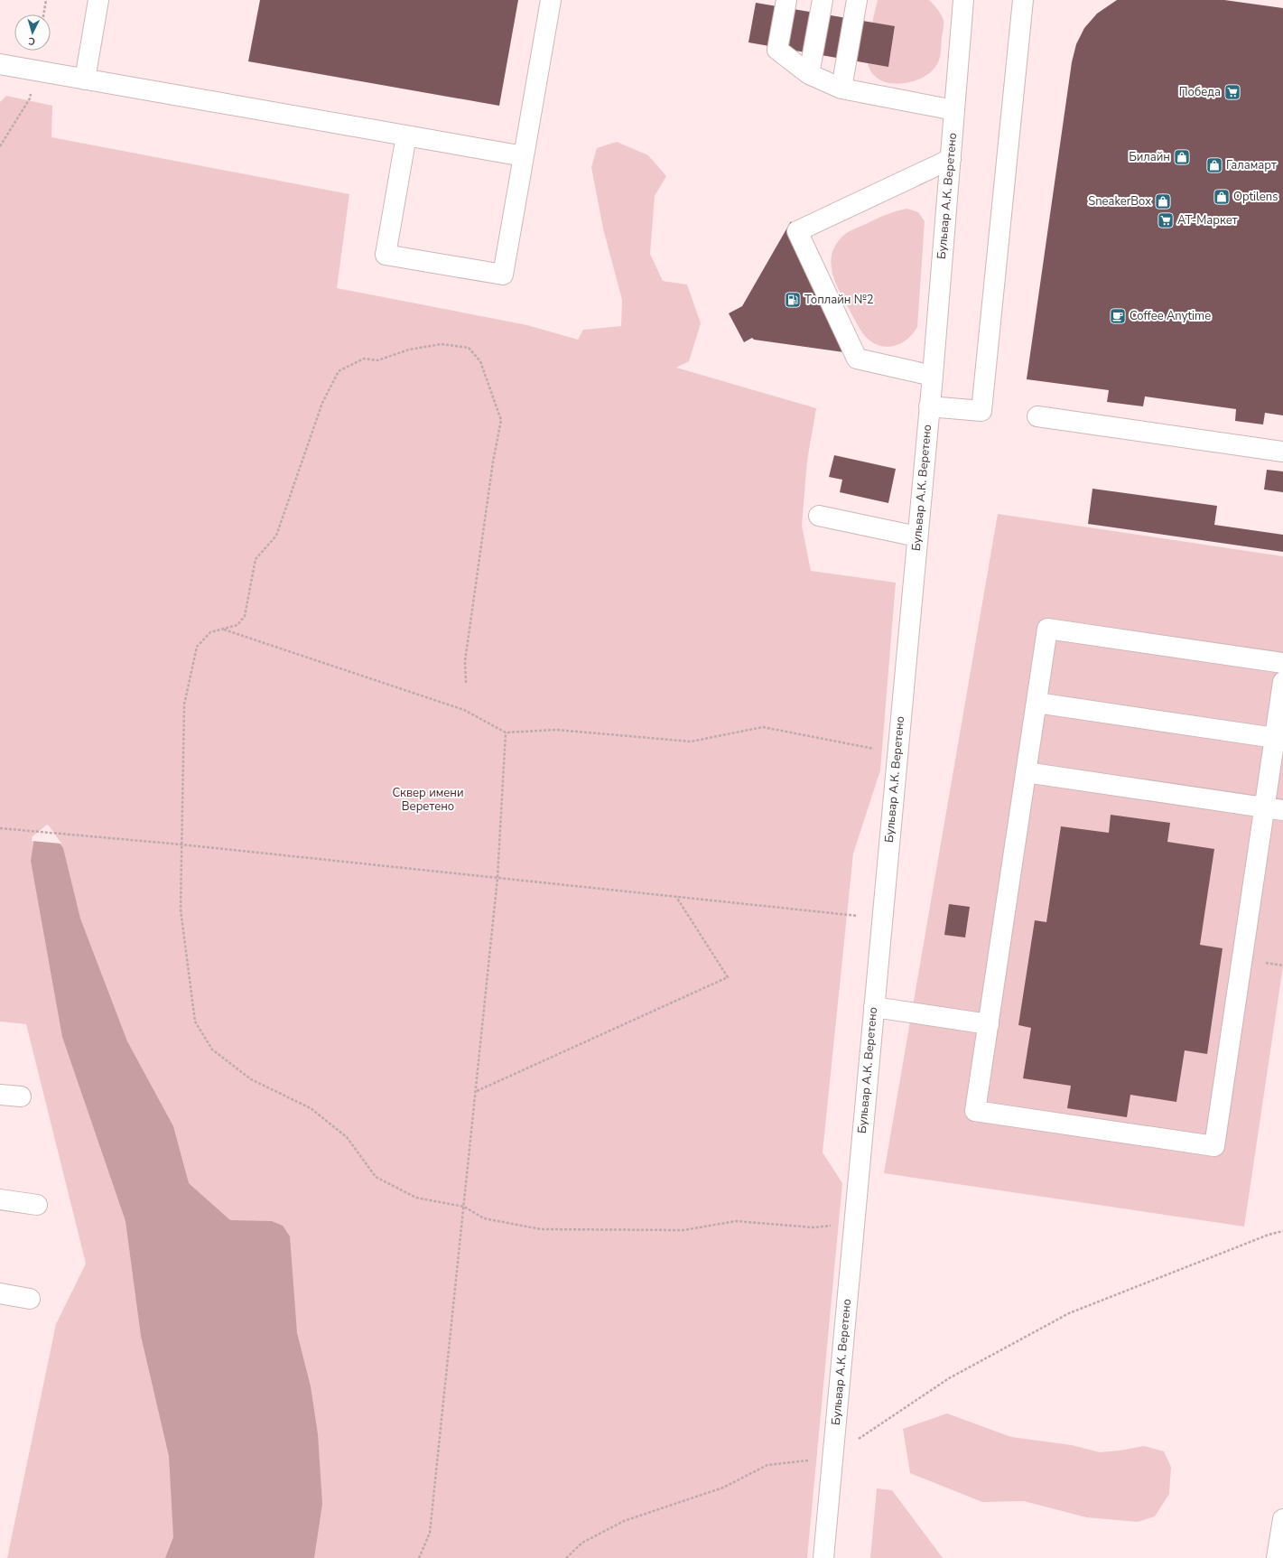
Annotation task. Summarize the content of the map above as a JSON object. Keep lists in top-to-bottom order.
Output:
{
  "streets": {
    "street": ["Бульвар А.К. Веретено"]
  },
  "parks": ["Сквер имени Веретено"],
  "places": {
    "supermarket": ["Победа", "АТ-Маркет"],
    "shop": [
      "Билайн",
      "Галамарт",
      "Optilens",
      "SneakerBox"
    ],
    "fuel station": ["Топлайн №2"],
    "cafe": ["Coffee Anytime"]
  },
  "north": "bottom"
}
